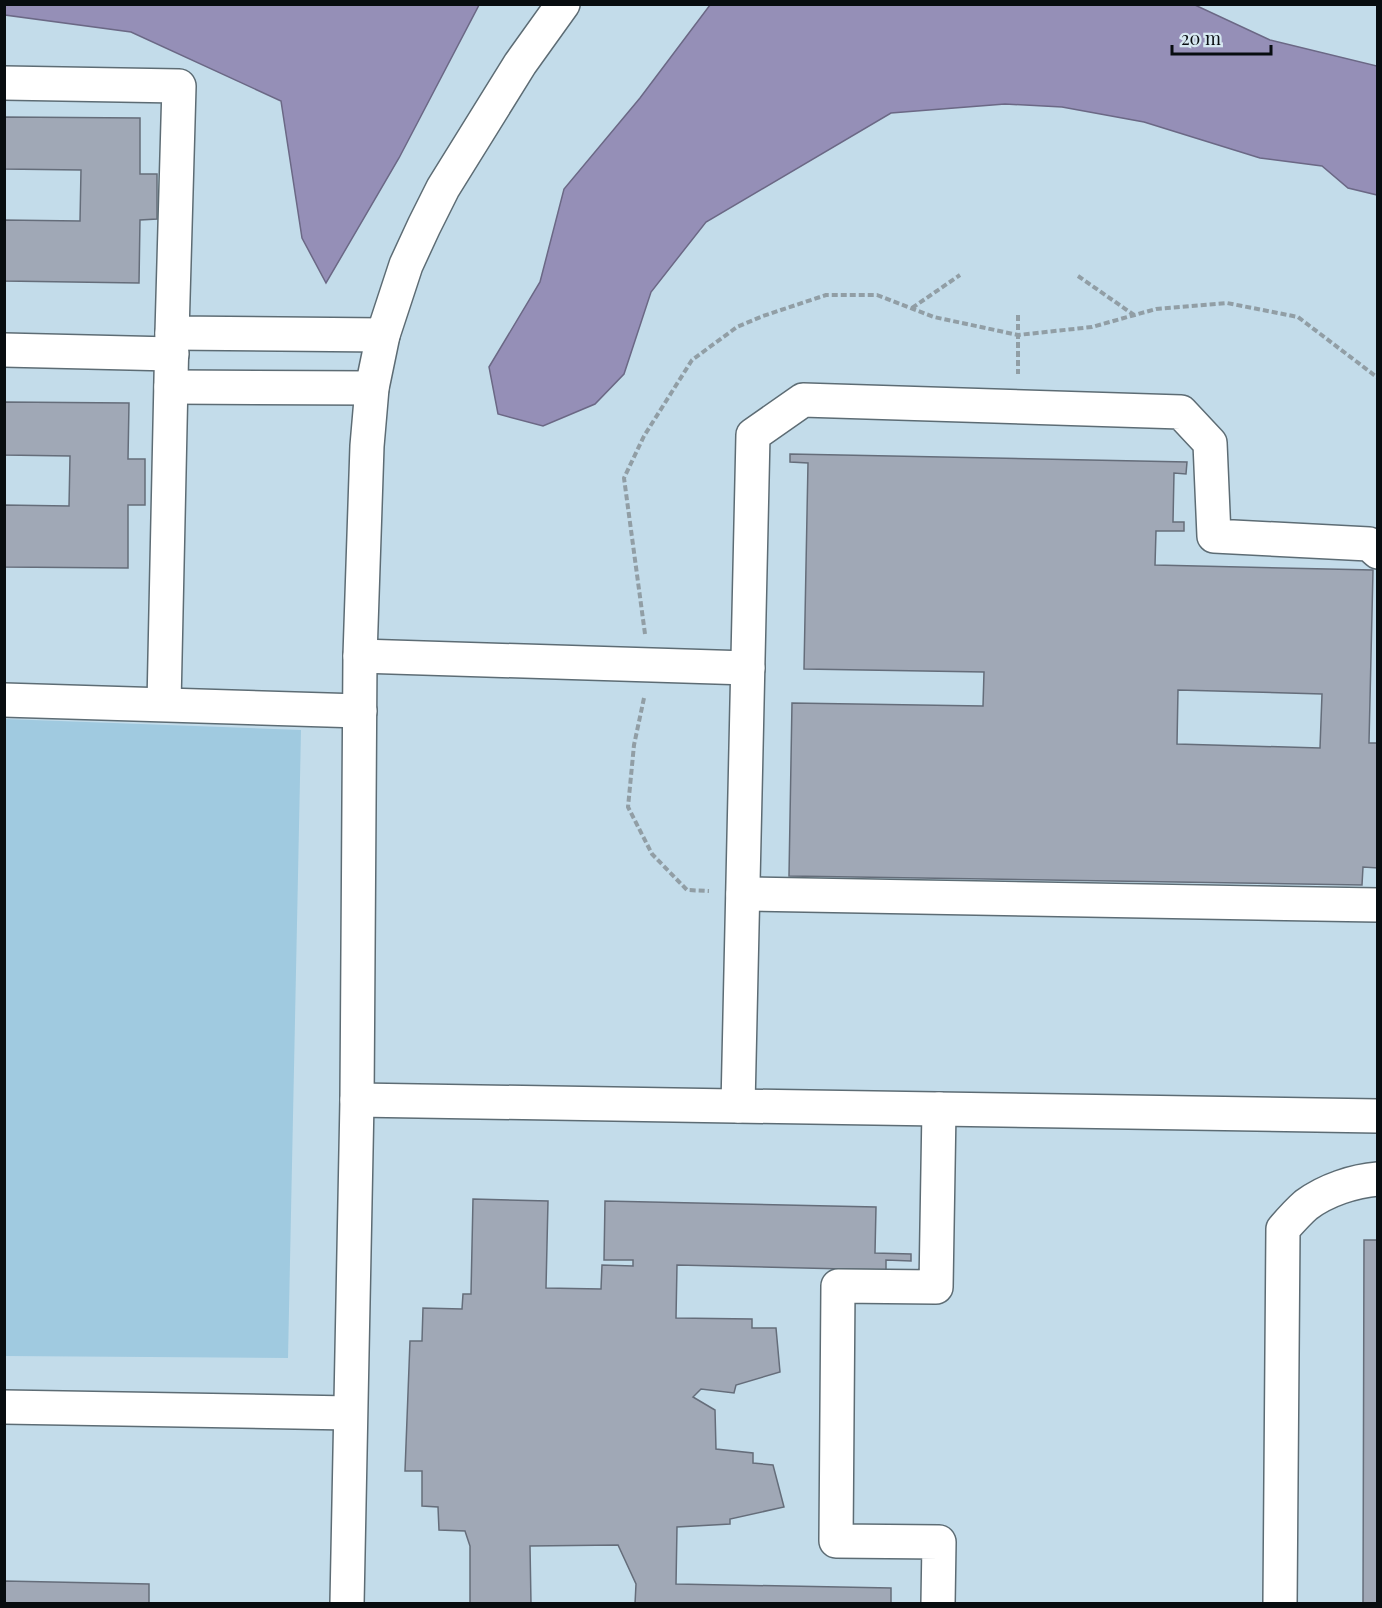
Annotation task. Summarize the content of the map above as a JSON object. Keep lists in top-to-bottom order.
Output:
{
  "scale_bar": "20 m"
}
